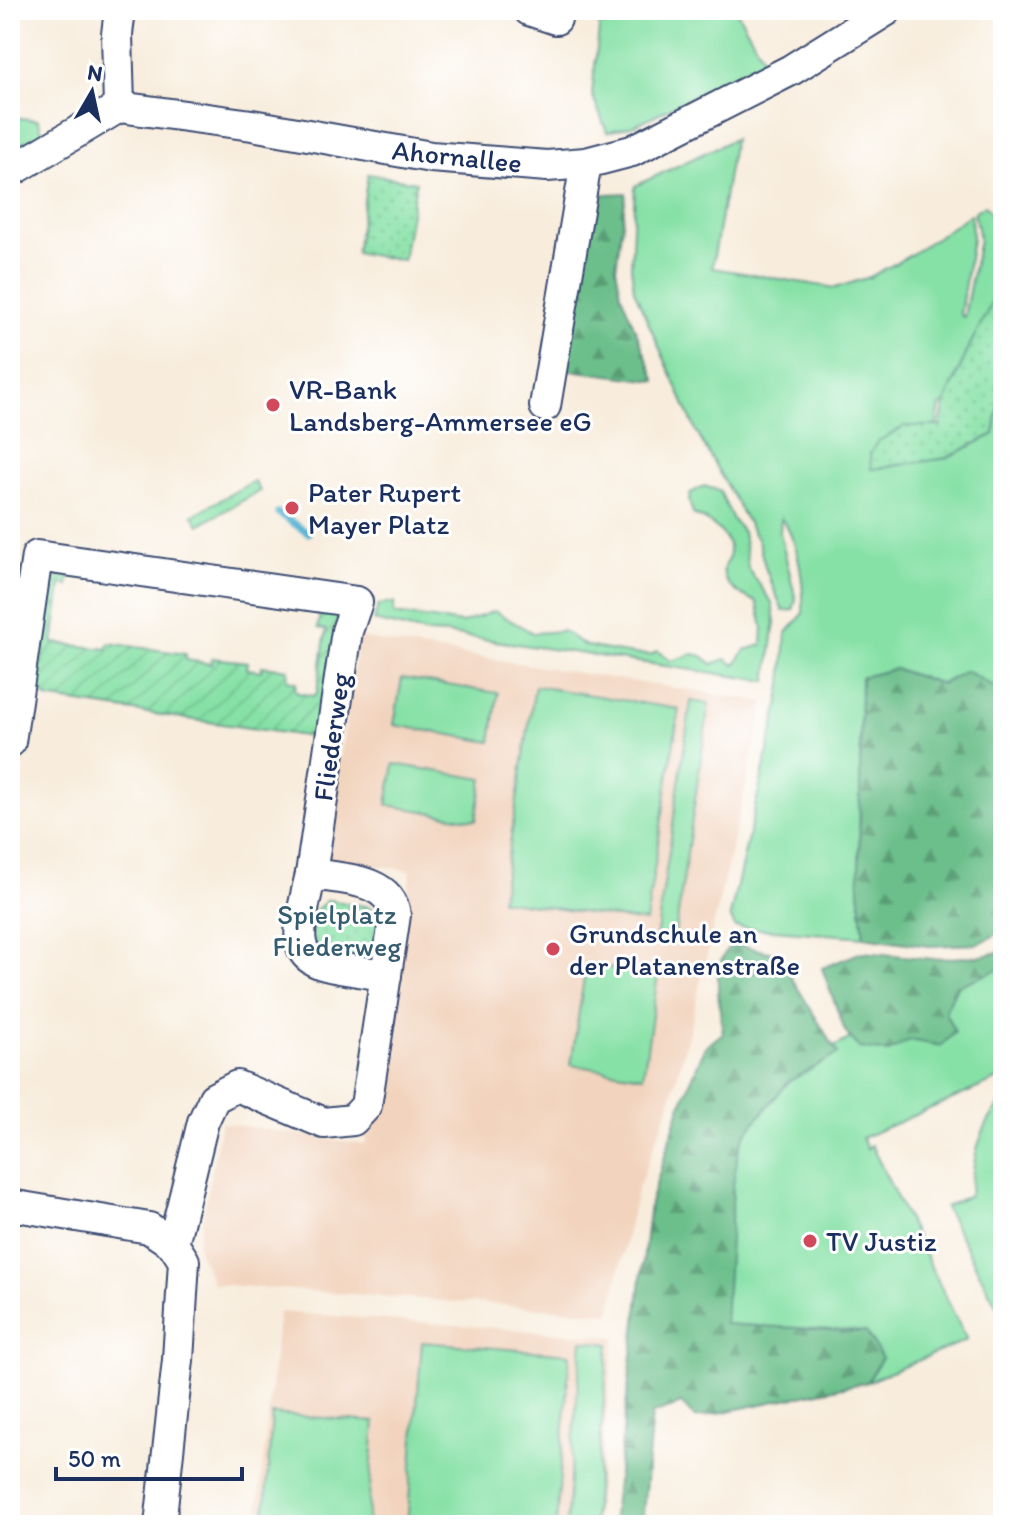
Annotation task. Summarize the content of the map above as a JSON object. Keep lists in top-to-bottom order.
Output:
{
  "streets": {
    "street": ["Ahornallee", "Fliederweg"]
  },
  "parks": ["Spielplatz Fliederweg"],
  "places": [
    "VR-Bank Landsberg-Ammersee eG",
    "Pater Rupert Mayer Platz",
    "Grundschule an der Platanenstraße",
    "TV Justiz"
  ],
  "scale_bar": "50 m",
  "north": "top"
}
